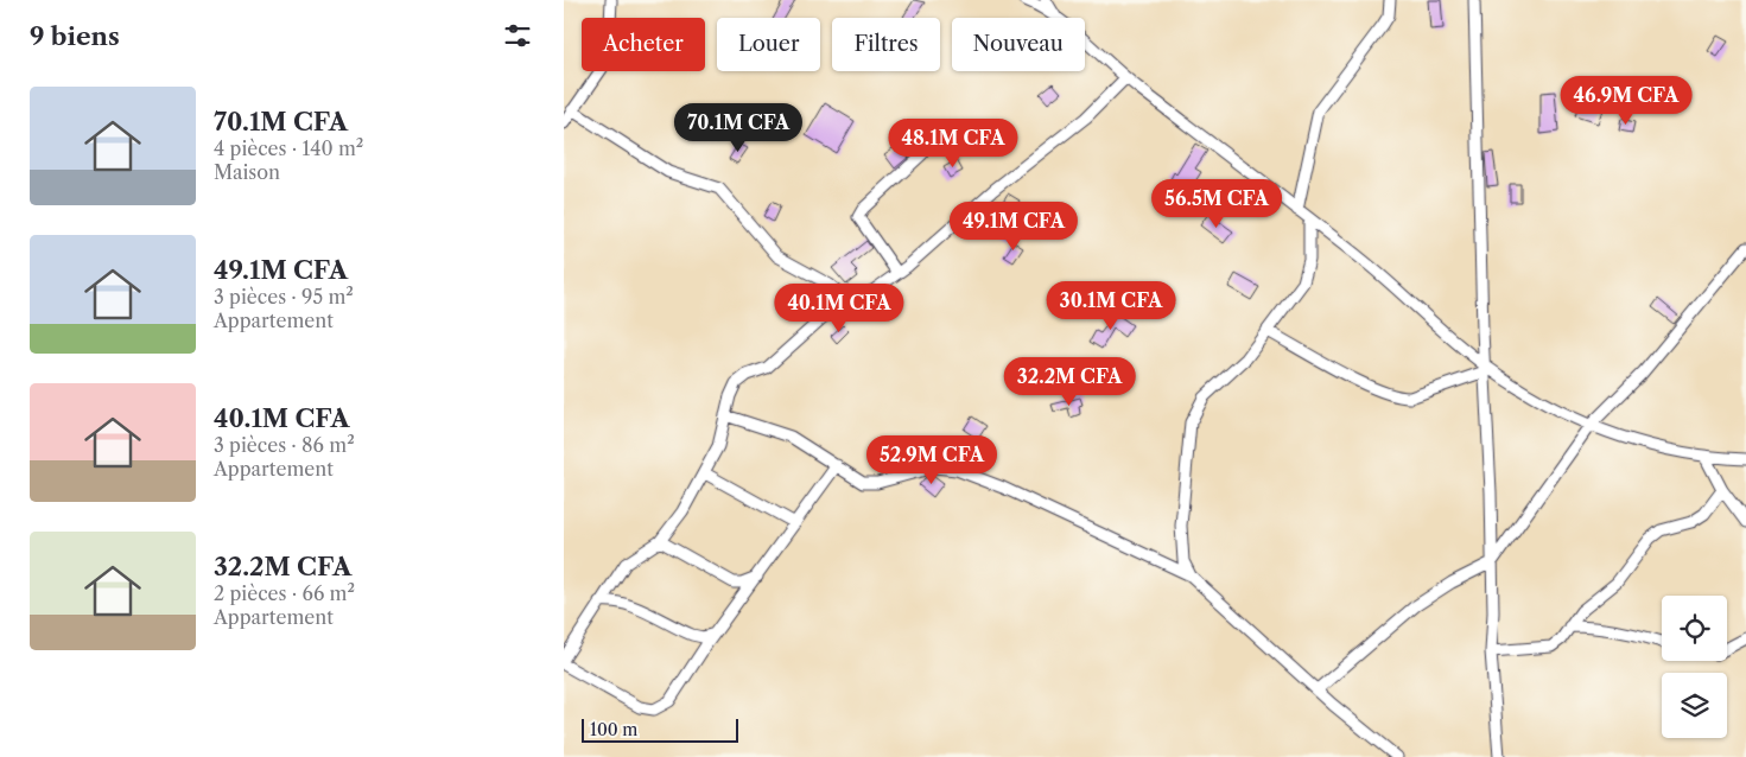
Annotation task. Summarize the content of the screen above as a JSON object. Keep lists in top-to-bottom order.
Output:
{
  "scale_bar": "100 m",
  "page": {
    "heading": "9 biens",
    "chip": [
      "Acheter",
      "Louer",
      "Filtres",
      "Nouveau"
    ],
    "list": [
      {
        "name": "70.1M CFA",
        "note": "4 pièces · 140 m² · Maison"
      },
      {
        "name": "49.1M CFA",
        "note": "3 pièces · 95 m² · Appartement"
      },
      {
        "name": "40.1M CFA",
        "note": "3 pièces · 86 m² · Appartement"
      },
      {
        "name": "32.2M CFA",
        "note": "2 pièces · 66 m² · Appartement"
      }
    ],
    "price": [
      "46.9M CFA",
      "70.1M CFA",
      "48.1M CFA",
      "56.5M CFA",
      "49.1M CFA",
      "30.1M CFA",
      "40.1M CFA",
      "32.2M CFA",
      "52.9M CFA"
    ],
    "scale": "100 m"
  }
}
